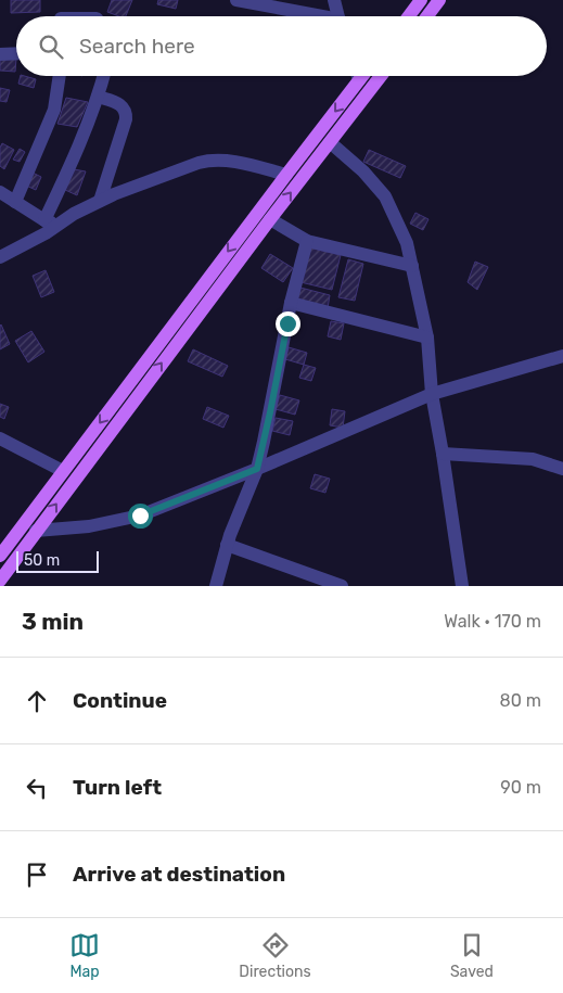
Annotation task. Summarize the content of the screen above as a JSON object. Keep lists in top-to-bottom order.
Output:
{
  "scale_bar": "50 m",
  "page": {
    "search": "Search here",
    "scale": "50 m",
    "heading": ["3 min", "Walk · 170 m"],
    "list": [
      ["Continue", "80 m"],
      ["Turn left", "90 m"],
      "Arrive at destination"
    ],
    "nav": ["Map", "Directions", "Saved"]
  }
}
